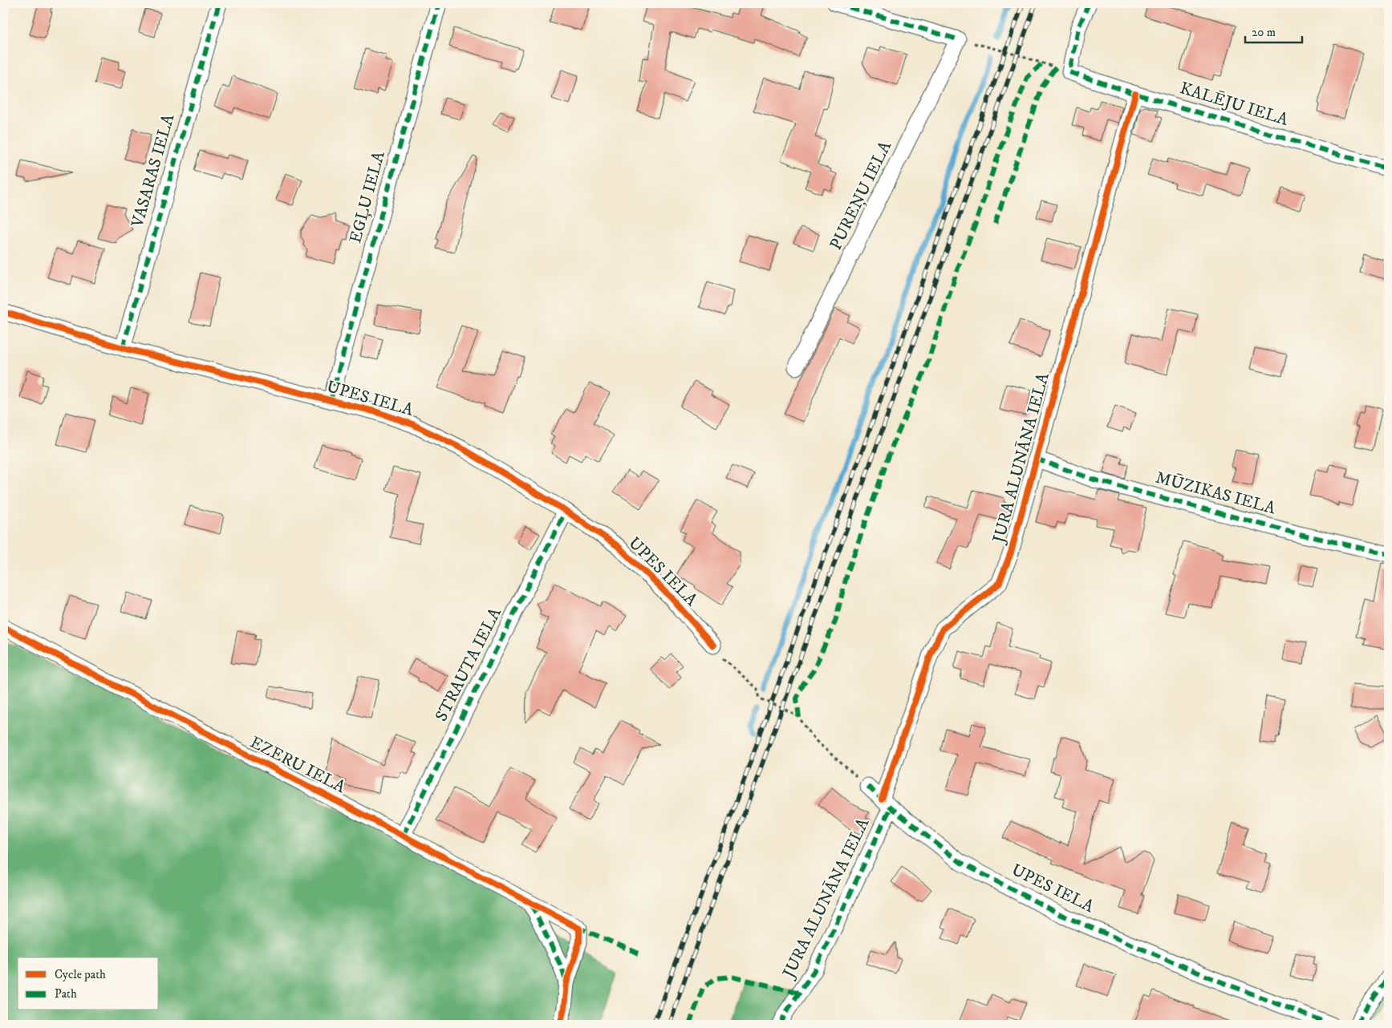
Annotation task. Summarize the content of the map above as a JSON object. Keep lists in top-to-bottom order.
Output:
{
  "streets": {
    "street": [
      "KALĒJU IELA",
      "VASARAS IELA",
      "PUREŅU IELA",
      "EGĻU IELA",
      "UPES IELA",
      "JURA ALUNĀNA IELA",
      "MŪZIKAS IELA",
      "STRAUTA IELA",
      "EZERU IELA"
    ]
  },
  "crossings": [
    ["KALĒJU IELA", "JURA ALUNĀNA IELA"],
    ["VASARAS IELA", "UPES IELA"],
    ["EGĻU IELA", "UPES IELA"],
    ["UPES IELA", "JURA ALUNĀNA IELA"],
    ["UPES IELA", "STRAUTA IELA"],
    ["JURA ALUNĀNA IELA", "MŪZIKAS IELA"],
    ["STRAUTA IELA", "EZERU IELA"]
  ],
  "legend": ["Cycle path", "Path"],
  "scale_bar": "20 m"
}
